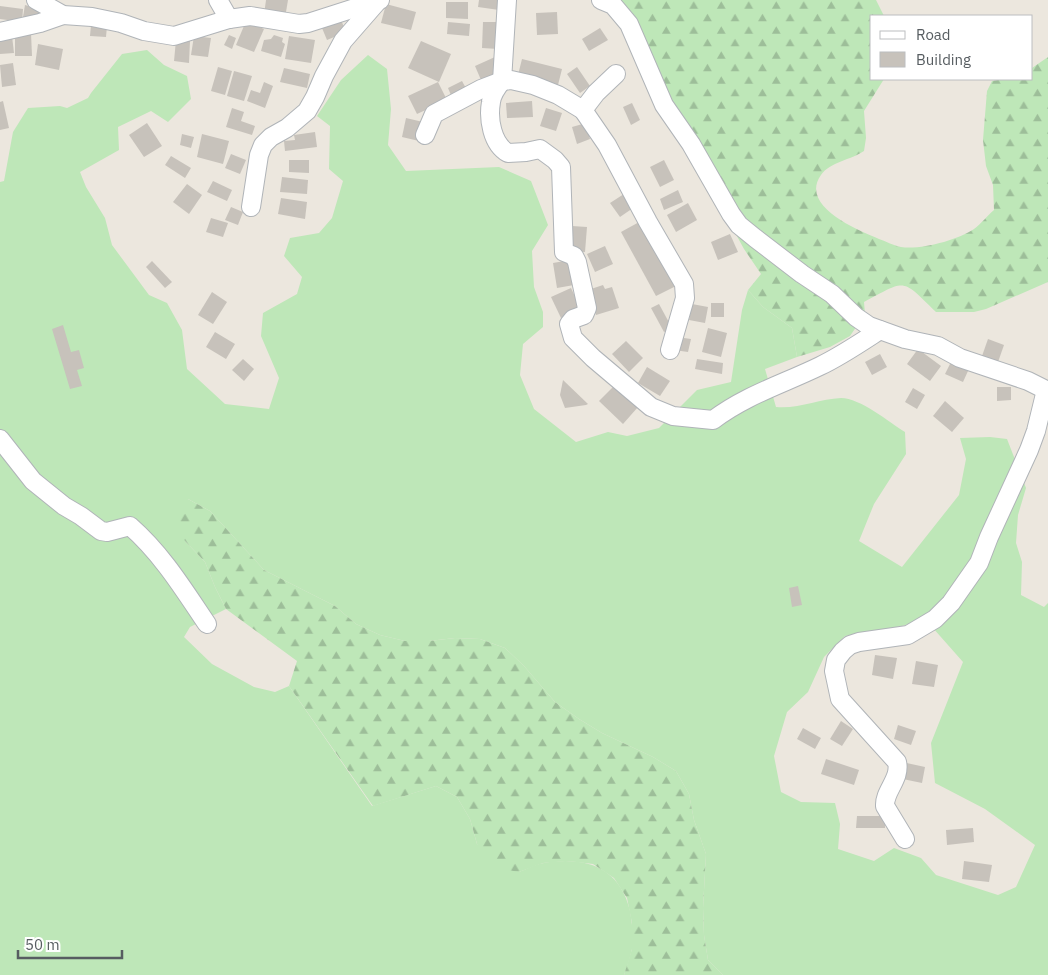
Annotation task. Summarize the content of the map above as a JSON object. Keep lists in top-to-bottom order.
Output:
{
  "legend": ["Road", "Building"],
  "scale_bar": "50 m"
}
